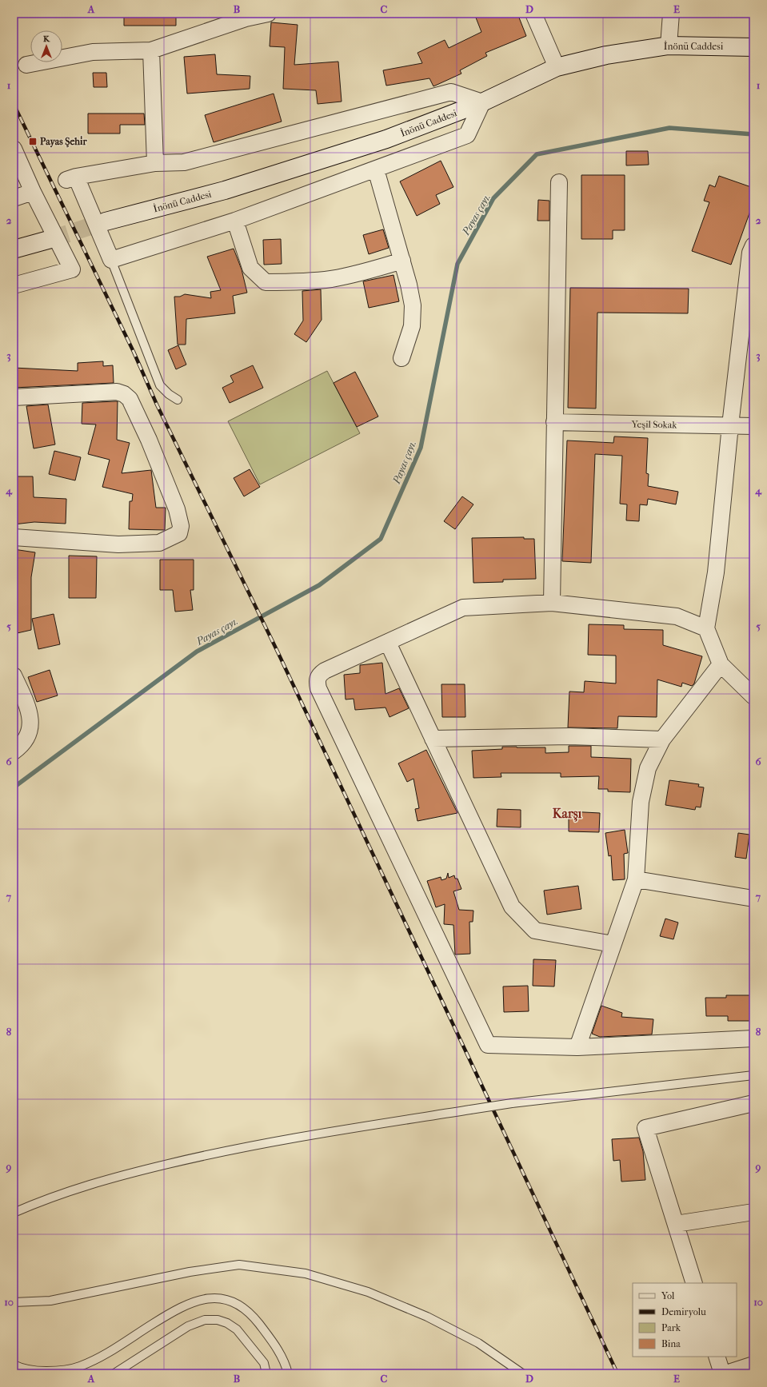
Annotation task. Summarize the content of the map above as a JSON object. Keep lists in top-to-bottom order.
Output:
{
  "streets": {
    "main road": ["İnönü Caddesi"],
    "street": ["Yeşil Sokak"]
  },
  "districts": ["Karşı"],
  "water": ["Payas çayı."],
  "places": {
    "transit": ["Payas Şehi̇r"]
  },
  "legend": [
    "Yol",
    "Demiryolu",
    "Park",
    "Bina"
  ],
  "north": "top",
  "grid": {
    "columns": [
      "A",
      "B",
      "C",
      "D",
      "E"
    ],
    "rows": [
      "1",
      "2",
      "3",
      "4",
      "5",
      "6",
      "7",
      "8",
      "9",
      "10"
    ]
  }
}
